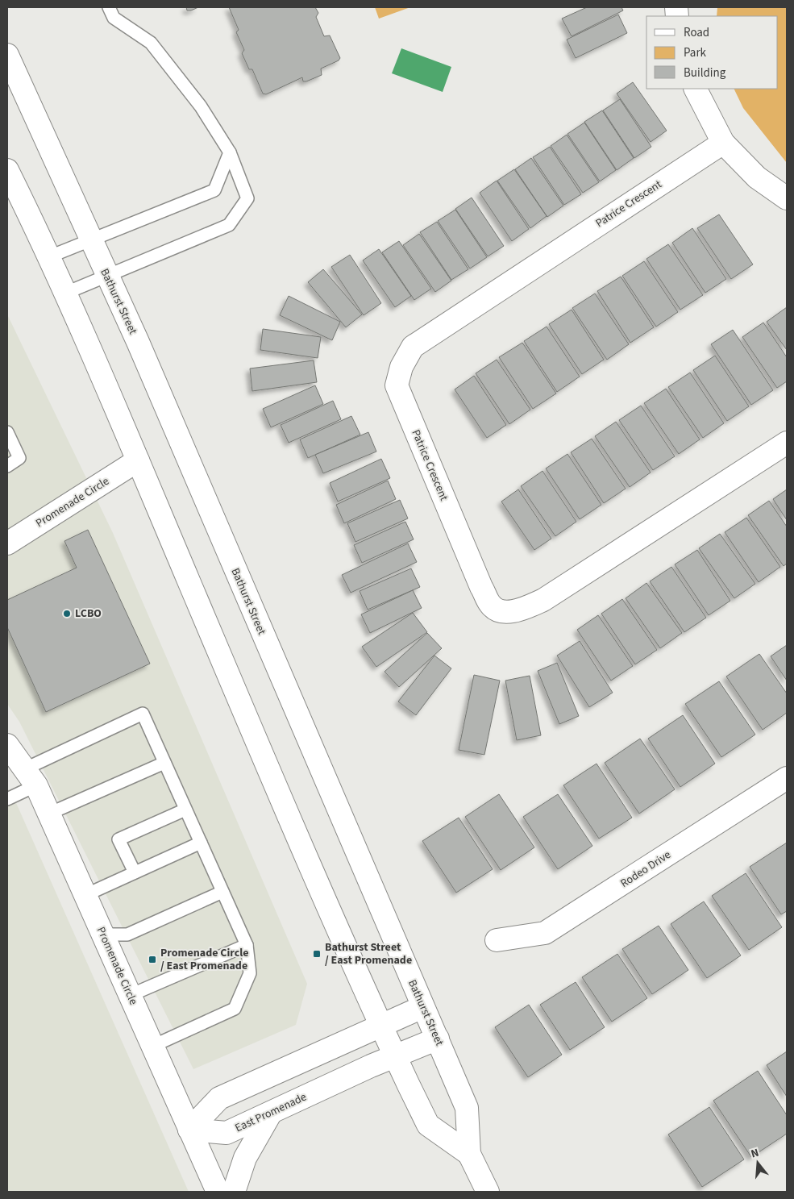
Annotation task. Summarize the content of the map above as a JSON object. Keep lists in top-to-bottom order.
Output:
{
  "streets": {
    "street": [
      "Patrice Crescent",
      "Bathurst Street",
      "Promenade Circle",
      "Rodeo Drive",
      "East Promenade"
    ]
  },
  "crossings": [
    ["Bathurst Street", "Promenade Circle"],
    ["Bathurst Street", "East Promenade"],
    ["Promenade Circle", "East Promenade"]
  ],
  "places": {
    "other": ["LCBO"],
    "transit": ["Bathurst Street / East Promenade", "Promenade Circle / East Promenade"]
  },
  "legend": ["Road", "Park", "Building"],
  "north": "top"
}
